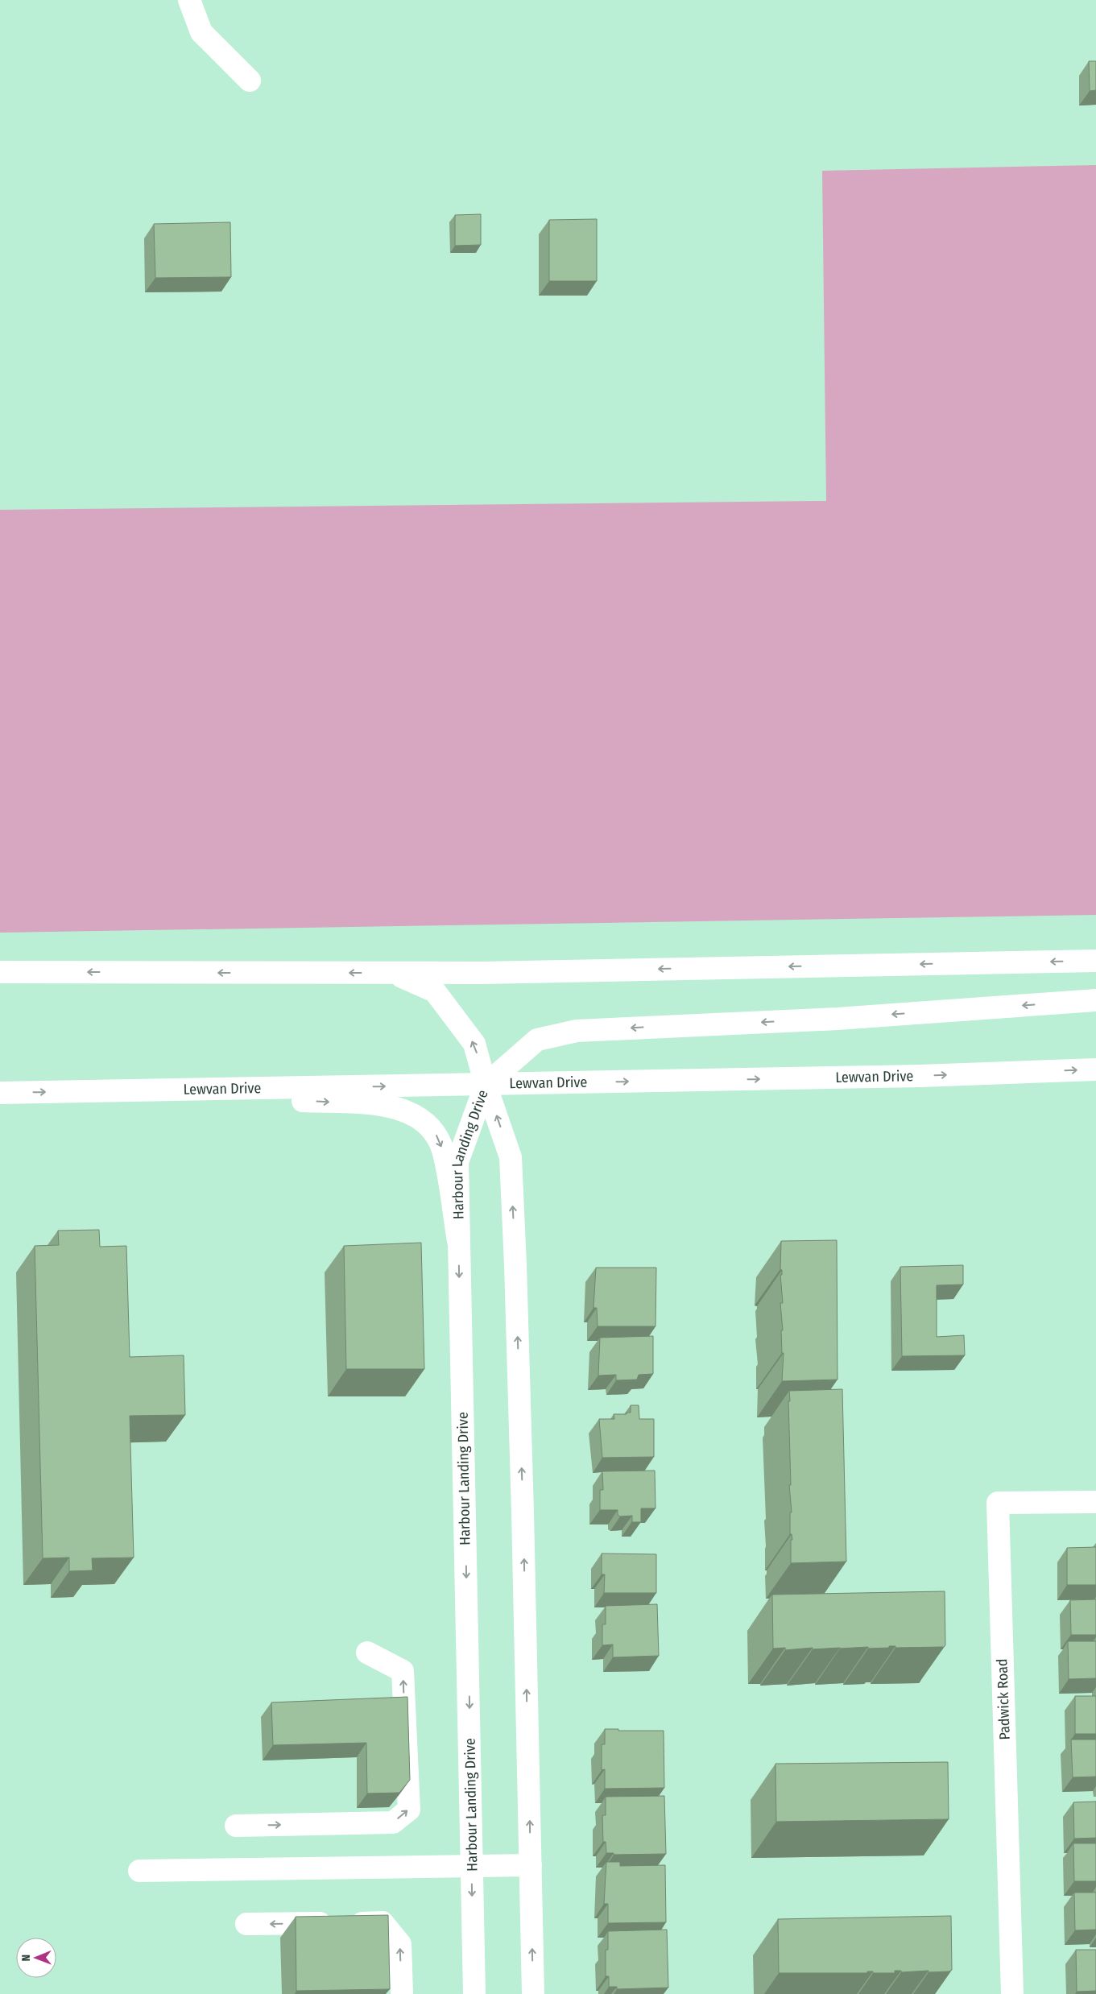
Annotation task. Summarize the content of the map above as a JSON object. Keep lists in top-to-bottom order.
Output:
{
  "streets": {
    "main road": ["Lewvan Drive", "Harbour Landing Drive", "Padwick Road"]
  },
  "crossings": [
    ["Lewvan Drive", "Harbour Landing Drive"]
  ],
  "north": "left"
}
